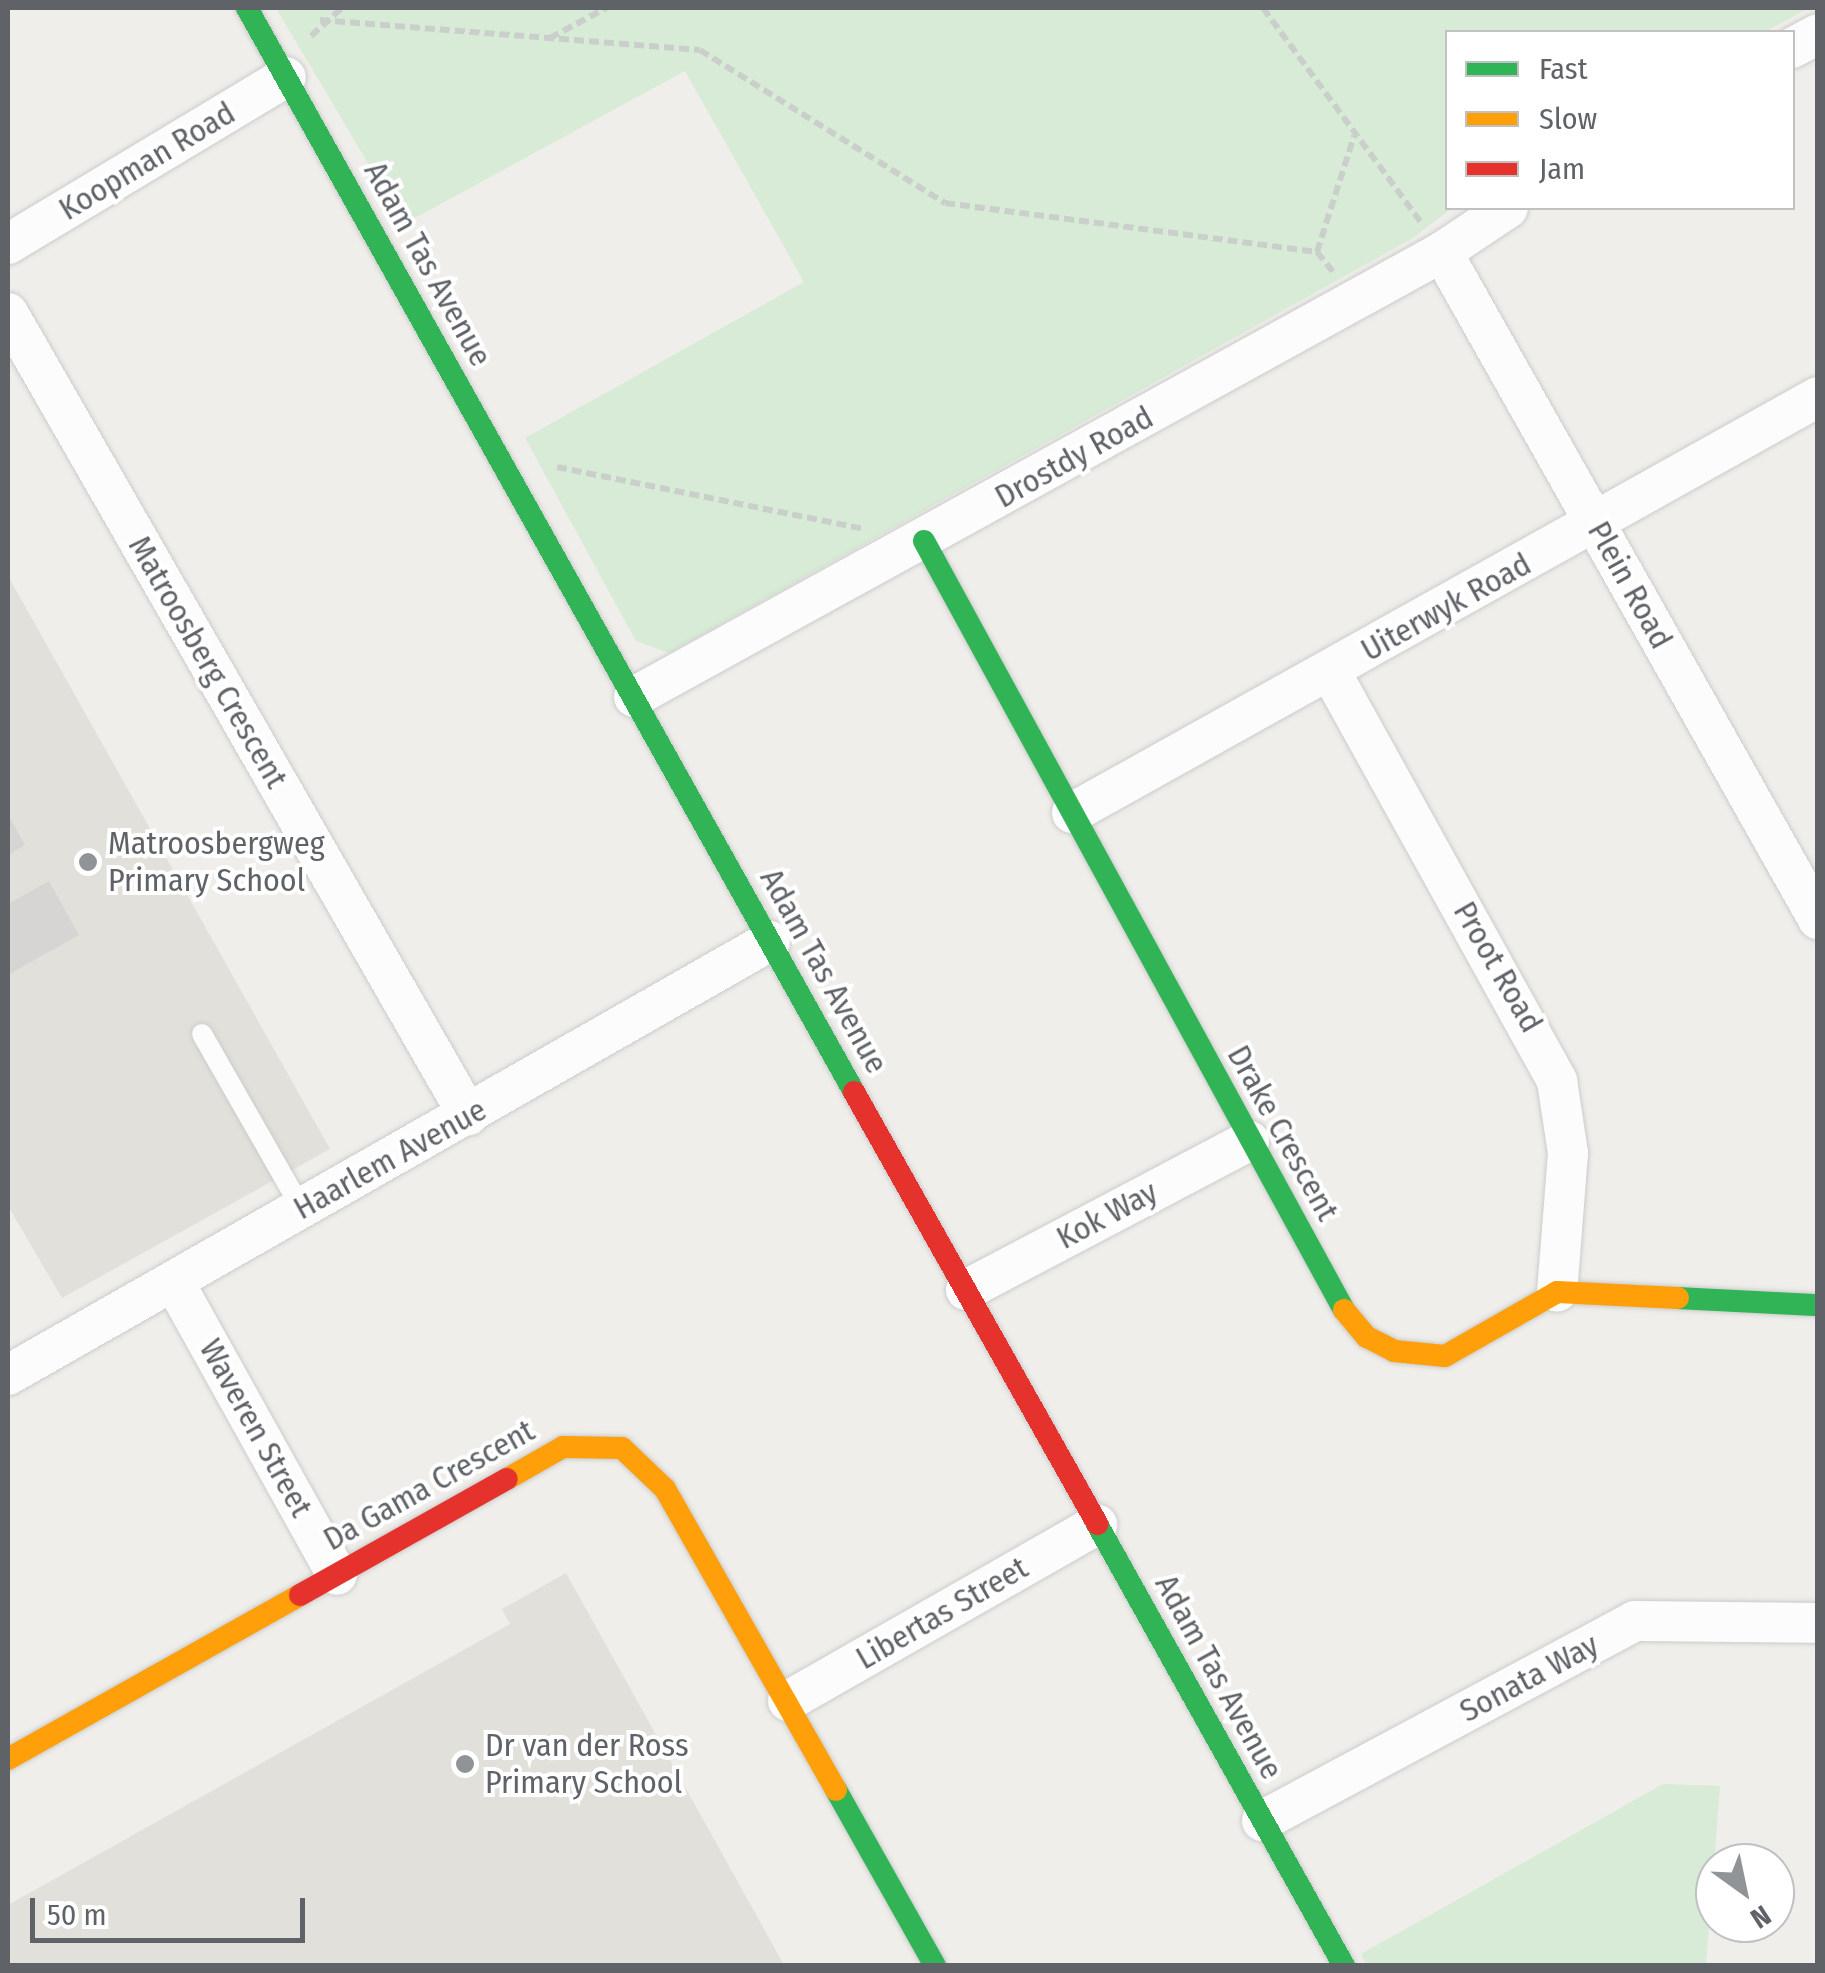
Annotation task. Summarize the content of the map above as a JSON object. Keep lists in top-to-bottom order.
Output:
{
  "streets": {
    "street": [
      "Koopman Road",
      "Adam Tas Avenue",
      "Drostdy Road",
      "Plein Road",
      "Uiterwyk Road",
      "Matroosberg Crescent",
      "Proot Road",
      "Drake Crescent",
      "Haarlem Avenue",
      "Kok Way",
      "Waveren Street",
      "Da Gama Crescent",
      "Libertas Street",
      "Sonata Way"
    ]
  },
  "crossings": [
    ["Koopman Road", "Adam Tas Avenue"],
    ["Adam Tas Avenue", "Drostdy Road"],
    ["Adam Tas Avenue", "Haarlem Avenue"],
    ["Adam Tas Avenue", "Kok Way"],
    ["Adam Tas Avenue", "Libertas Street"],
    ["Adam Tas Avenue", "Sonata Way"],
    ["Drostdy Road", "Plein Road"],
    ["Drostdy Road", "Drake Crescent"],
    ["Plein Road", "Uiterwyk Road"],
    ["Uiterwyk Road", "Proot Road"],
    ["Uiterwyk Road", "Drake Crescent"],
    ["Matroosberg Crescent", "Haarlem Avenue"],
    ["Proot Road", "Drake Crescent"],
    ["Drake Crescent", "Kok Way"],
    ["Haarlem Avenue", "Waveren Street"],
    ["Waveren Street", "Da Gama Crescent"],
    ["Da Gama Crescent", "Libertas Street"]
  ],
  "places": ["Matroosbergweg Primary School", "Dr van der Ross Primary School"],
  "legend": ["Fast", "Slow", "Jam"],
  "scale_bar": "50 m",
  "north": "bottom right"
}
